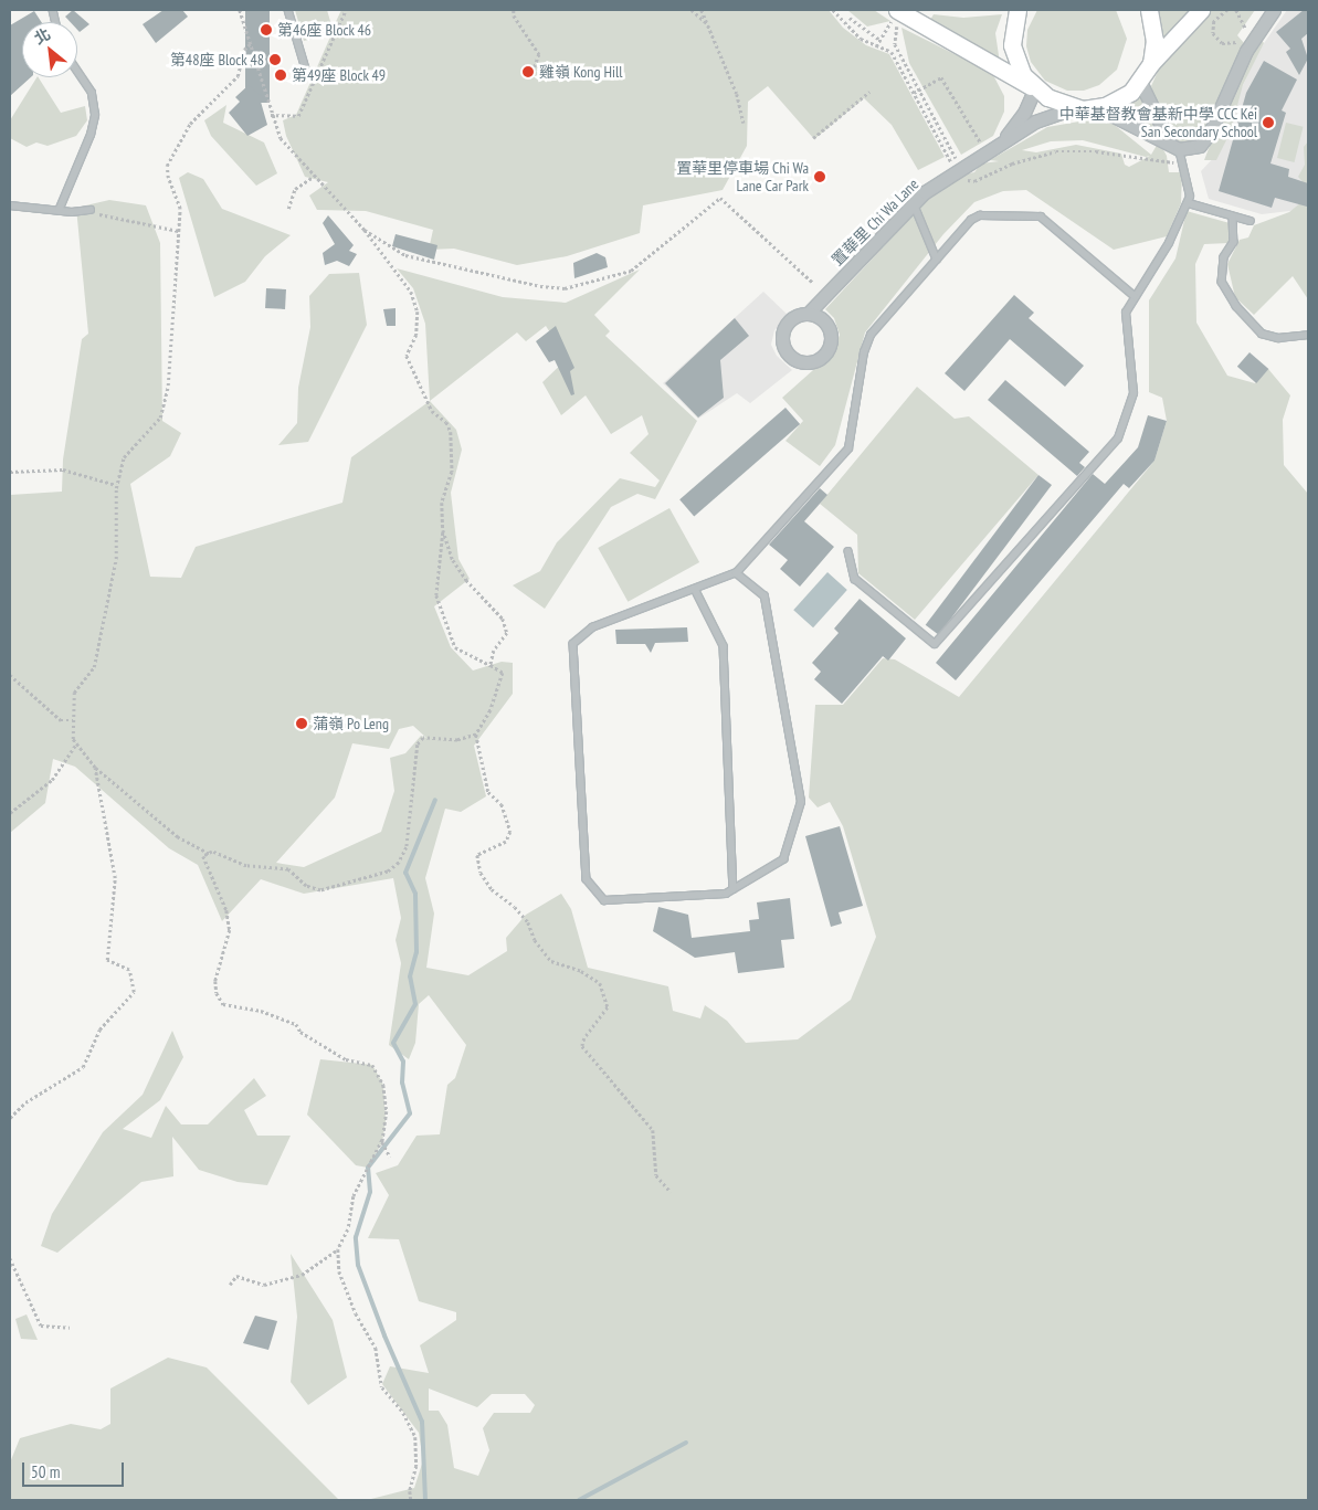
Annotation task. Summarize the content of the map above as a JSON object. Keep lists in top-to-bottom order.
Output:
{
  "streets": {
    "street": ["置華里 Chi Wa Lane"]
  },
  "places": [
    "第46座 Block 46",
    "第48座 Block 48",
    "雞嶺 Kong Hill",
    "第49座 Block 49",
    "中華基督教會基新中學 CCC Kei San Secondary School",
    "置華里停車場 Chi Wa Lane Car Park",
    "蒲嶺 Po Leng"
  ],
  "scale_bar": "50 m",
  "north": "top left"
}
